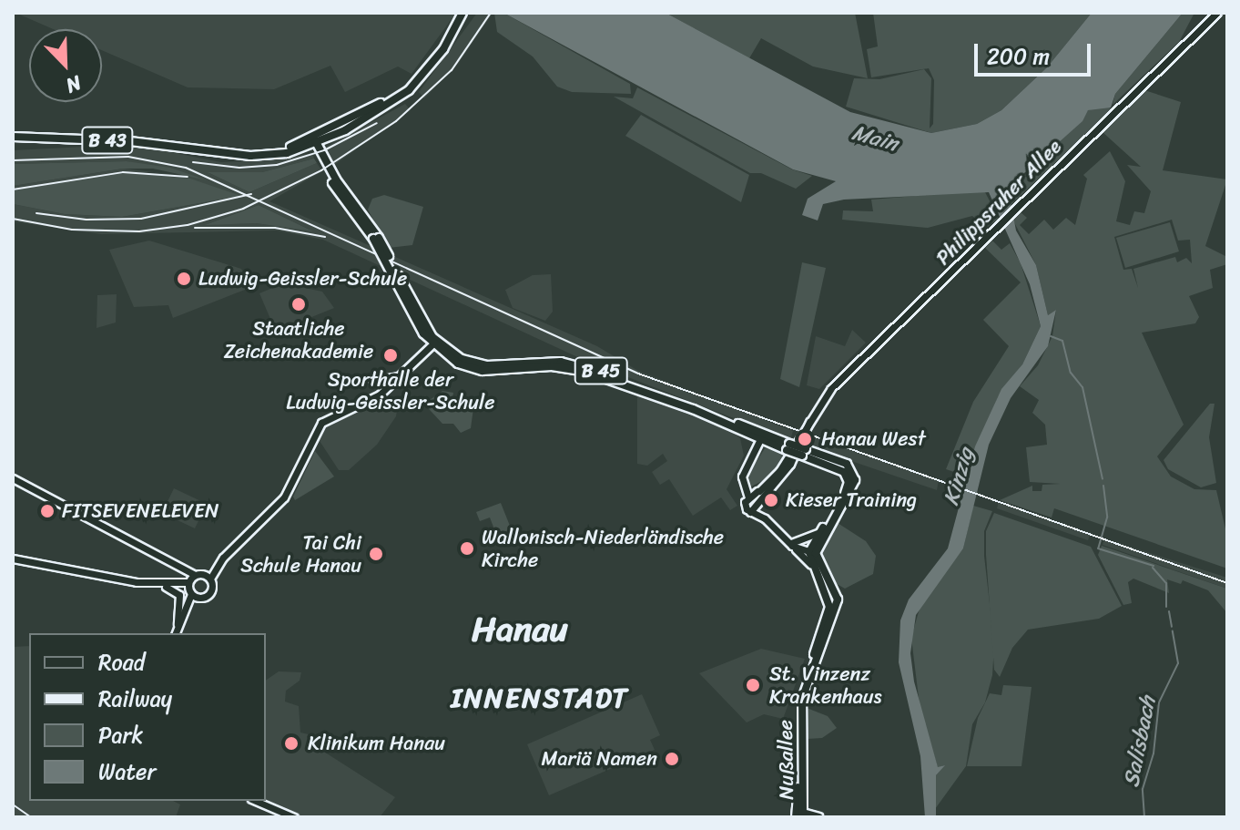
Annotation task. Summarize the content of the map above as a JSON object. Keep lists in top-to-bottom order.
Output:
{
  "streets": {
    "main road": [
      "B 43",
      "Philippsruher Allee",
      "B 45",
      "Nußallee"
    ]
  },
  "crossings": [
    ["B 43", "B 45"],
    ["B 45", "Nußallee"]
  ],
  "districts": ["Hanau", "INNENSTADT"],
  "water": ["Main", "Kinzig", "Salisbach"],
  "places": [
    "Ludwig-Geissler-Schule",
    "Staatliche Zeichenakademie",
    "Sporthalle der Ludwig-Geissler-Schule",
    "Hanau West",
    "Kieser Training",
    "FITSEVENELEVEN",
    "Wallonisch-Niederländische Kirche",
    "Tai Chi Schule Hanau",
    "St. Vinzenz Krankenhaus",
    "Klinikum Hanau",
    "Mariä Namen"
  ],
  "legend": [
    "Road",
    "Railway",
    "Park",
    "Water"
  ],
  "scale_bar": "200 m",
  "north": "bottom right"
}
